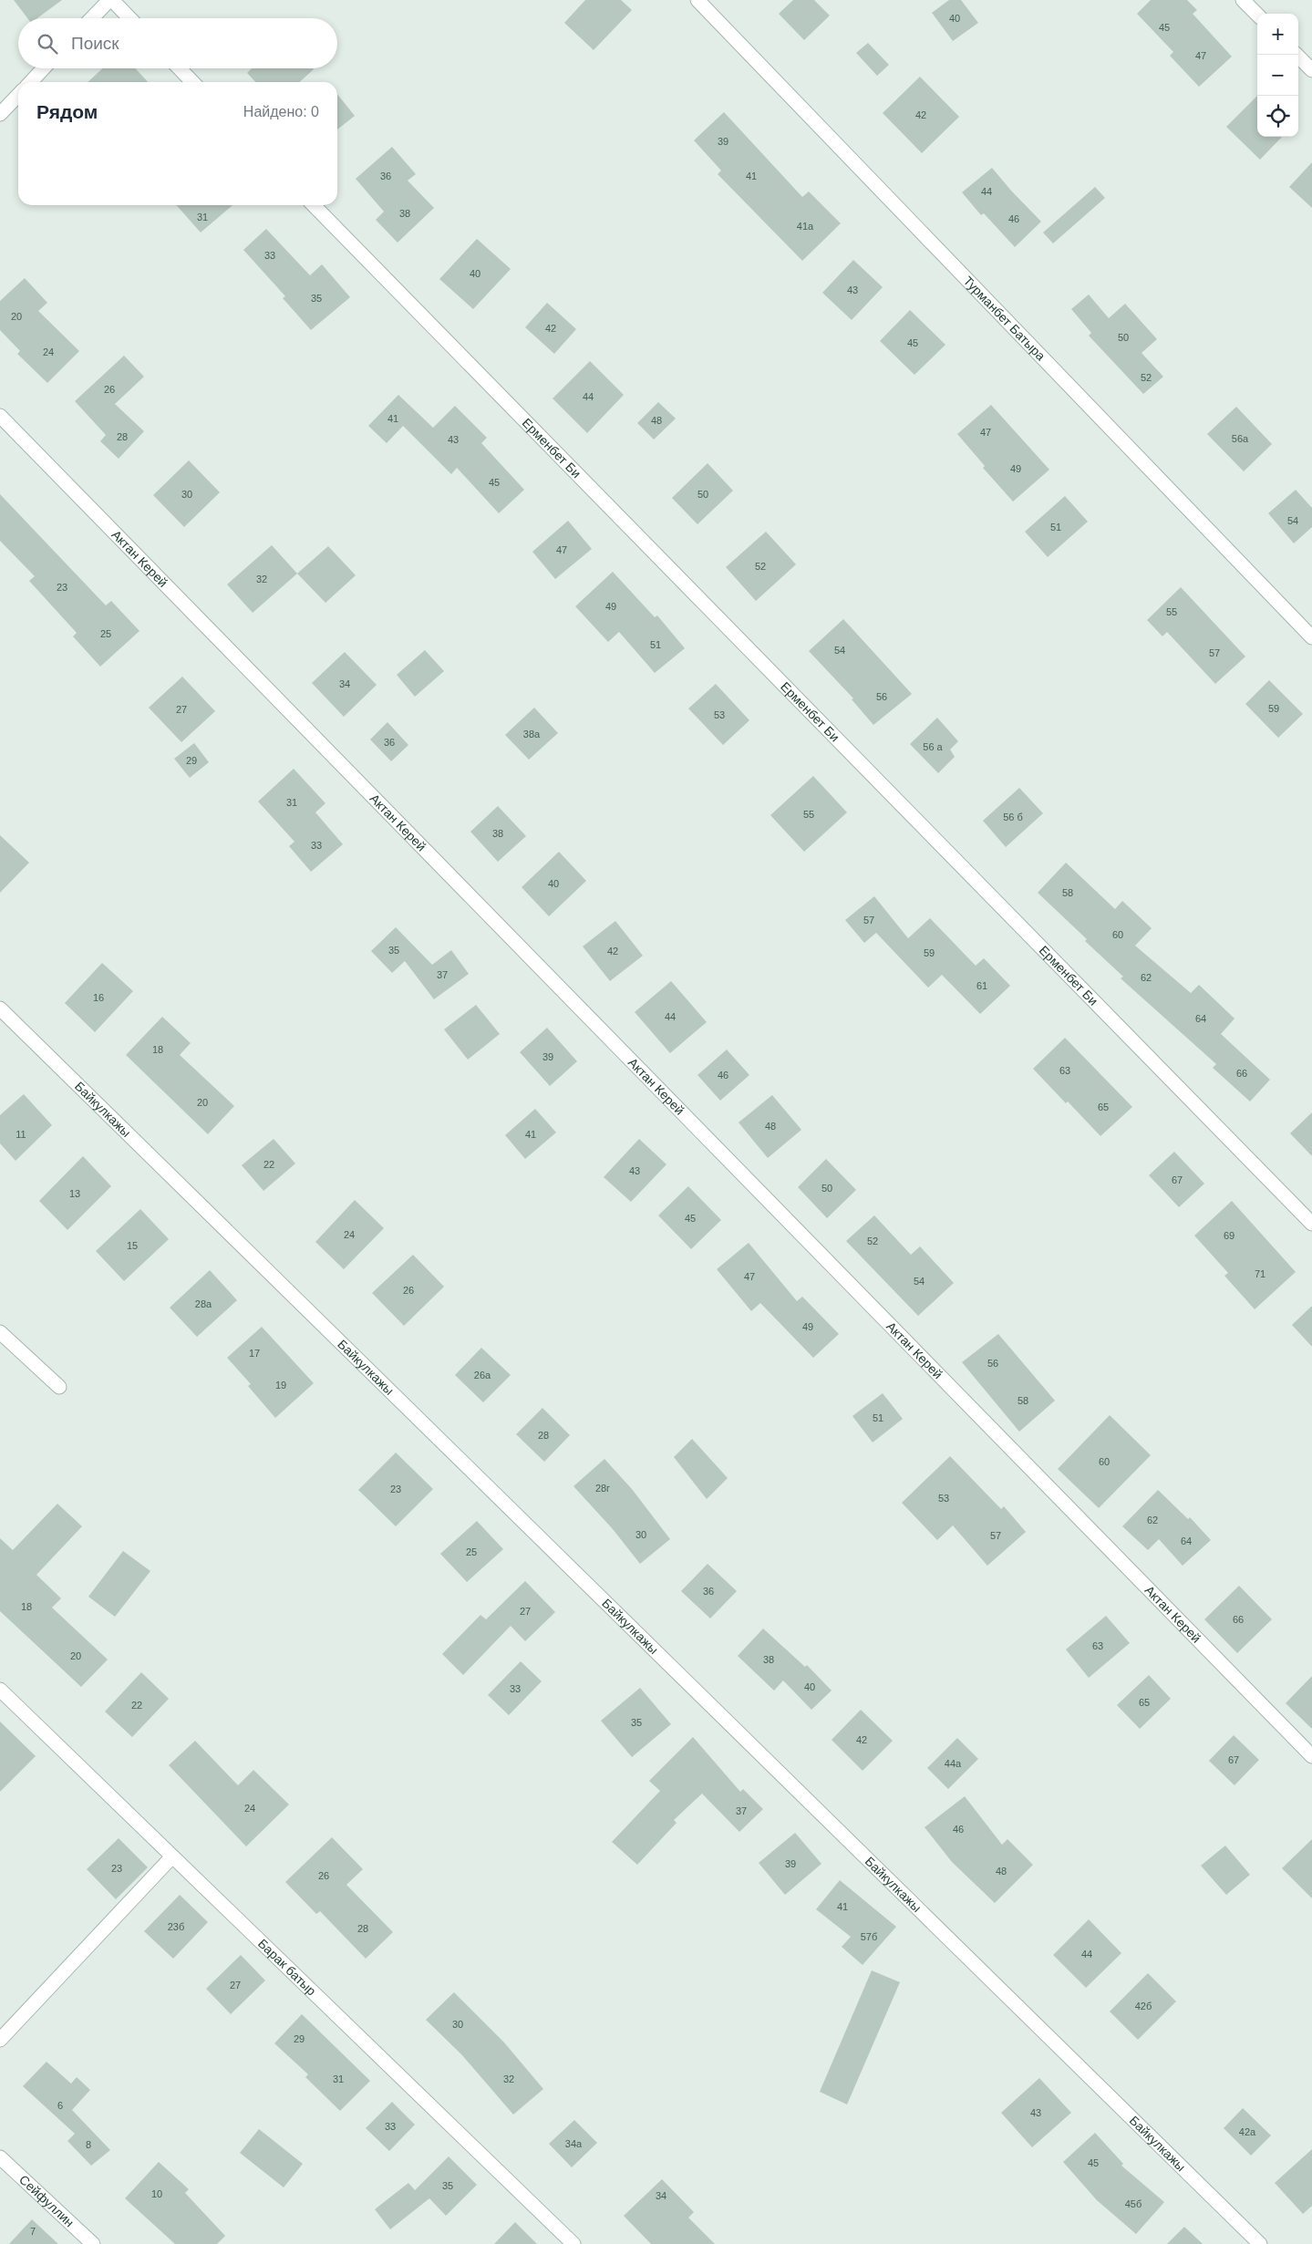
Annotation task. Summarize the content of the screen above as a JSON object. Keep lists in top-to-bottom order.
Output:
{
  "streets": {
    "street": [
      "Турманбет Батыра",
      "Ерменбет Би",
      "Актан Керей",
      "Байкулкажы",
      "Барак батыр",
      "Сейфуллин"
    ]
  },
  "house_numbers": [
    "40",
    "45",
    "47",
    "42",
    "39",
    "36",
    "41",
    "44",
    "38",
    "31",
    "46",
    "41а",
    "33",
    "40",
    "43",
    "35",
    "20",
    "42",
    "50",
    "45",
    "24",
    "52",
    "26",
    "44",
    "41",
    "48",
    "47",
    "28",
    "56а",
    "43",
    "49",
    "45",
    "30",
    "50",
    "54",
    "51",
    "47",
    "52",
    "32",
    "23",
    "49",
    "55",
    "25",
    "51",
    "54",
    "57",
    "34",
    "56",
    "59",
    "27",
    "53",
    "38а",
    "36",
    "56 а",
    "29",
    "31",
    "55",
    "56 б",
    "38",
    "33",
    "40",
    "58",
    "57",
    "60",
    "35",
    "42",
    "59",
    "37",
    "62",
    "61",
    "16",
    "44",
    "64",
    "18",
    "39",
    "63",
    "66",
    "46",
    "20",
    "65",
    "48",
    "11",
    "41",
    "22",
    "43",
    "67",
    "50",
    "13",
    "45",
    "24",
    "69",
    "52",
    "15",
    "71",
    "47",
    "54",
    "26",
    "28а",
    "49",
    "17",
    "56",
    "26а",
    "19",
    "58",
    "51",
    "28",
    "60",
    "28г",
    "23",
    "53",
    "62",
    "30",
    "57",
    "64",
    "25",
    "36",
    "18",
    "27",
    "66",
    "63",
    "20",
    "38",
    "40",
    "33",
    "65",
    "22",
    "35",
    "42",
    "67",
    "44а",
    "24",
    "37",
    "46",
    "39",
    "23",
    "48",
    "26",
    "41",
    "23б",
    "28",
    "57б",
    "44",
    "27",
    "42б",
    "30",
    "29",
    "31",
    "32",
    "6",
    "43",
    "33",
    "42а",
    "34а",
    "8",
    "45",
    "35",
    "10",
    "34",
    "45б",
    "7"
  ],
  "page": {
    "map_buttons": ["+", "−"],
    "search": "Поиск",
    "heading": ["Рядом", "Найдено: 0"]
  }
}
